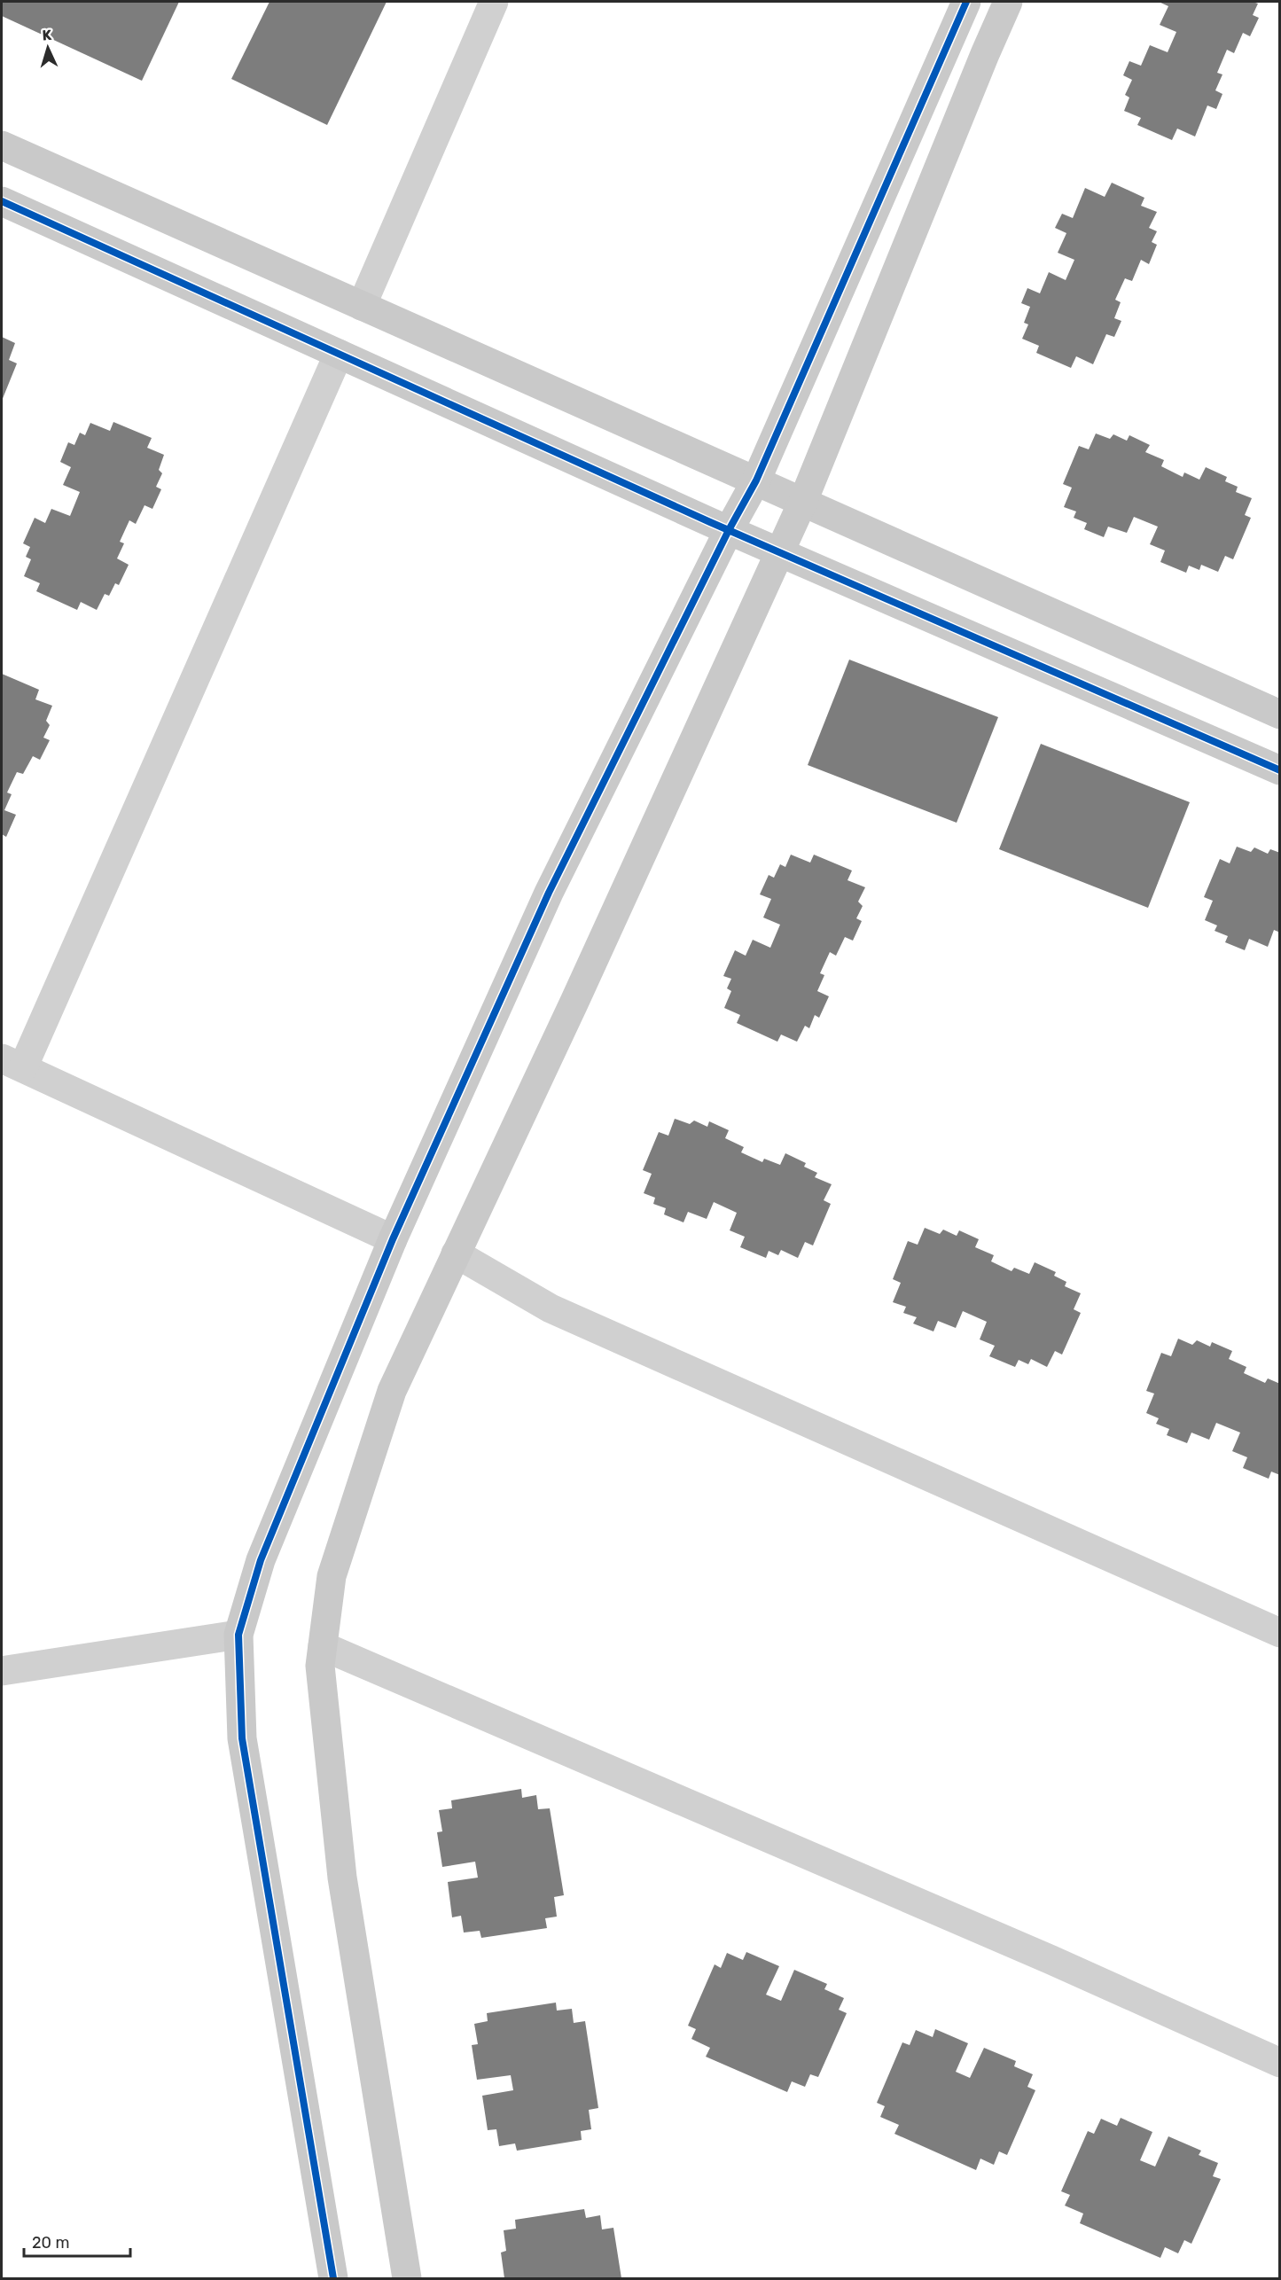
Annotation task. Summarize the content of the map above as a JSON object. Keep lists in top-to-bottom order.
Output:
{
  "scale_bar": "20 m",
  "north": "top"
}
